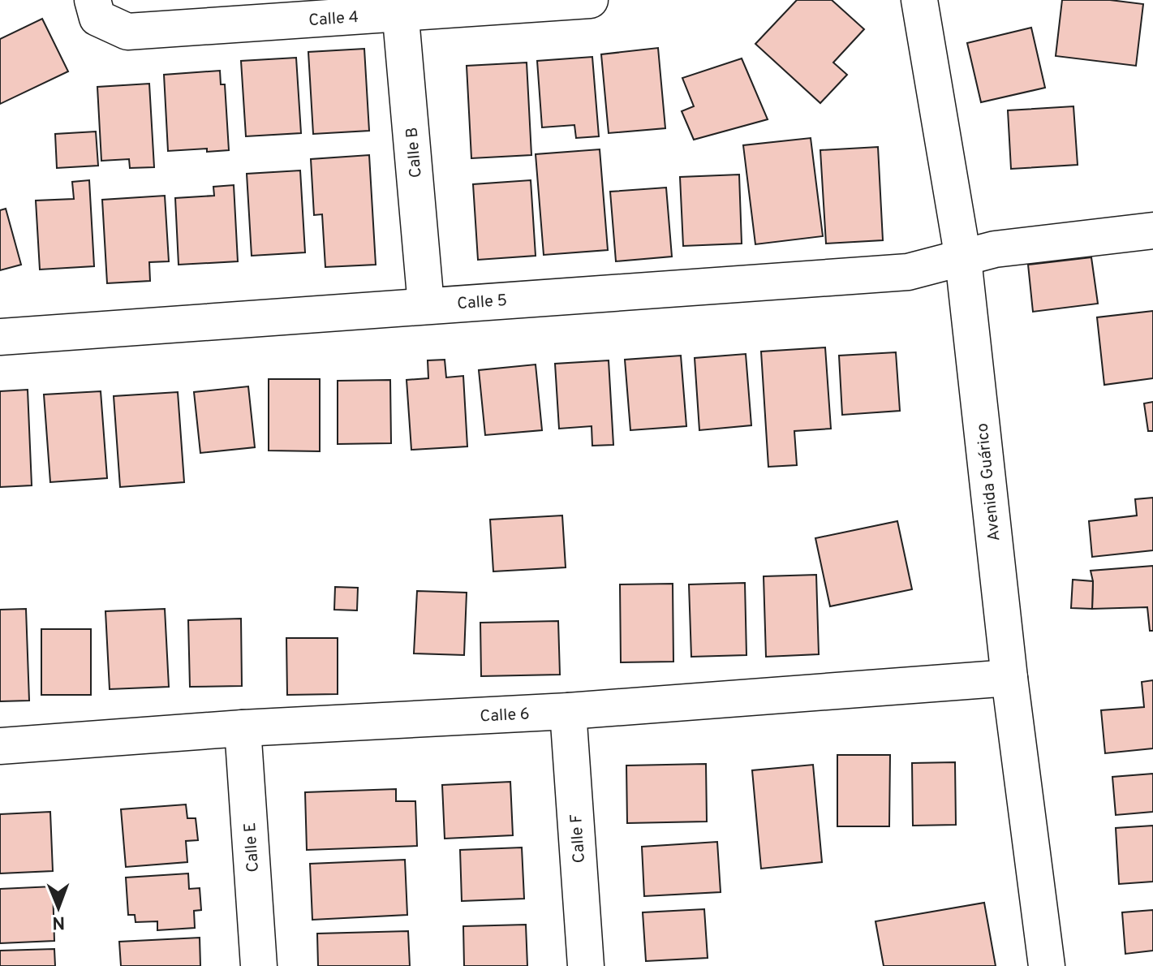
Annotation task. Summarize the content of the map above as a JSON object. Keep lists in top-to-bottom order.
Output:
{
  "streets": {
    "street": [
      "Calle 4",
      "Calle B",
      "Calle 5",
      "Avenida Guárico",
      "Calle 6",
      "Calle F",
      "Calle E"
    ]
  },
  "crossings": [
    ["Calle 4", "Calle B"],
    ["Calle B", "Calle 5"],
    ["Calle 5", "Avenida Guárico"],
    ["Avenida Guárico", "Calle 6"],
    ["Calle 6", "Calle F"],
    ["Calle 6", "Calle E"]
  ],
  "north": "bottom"
}
